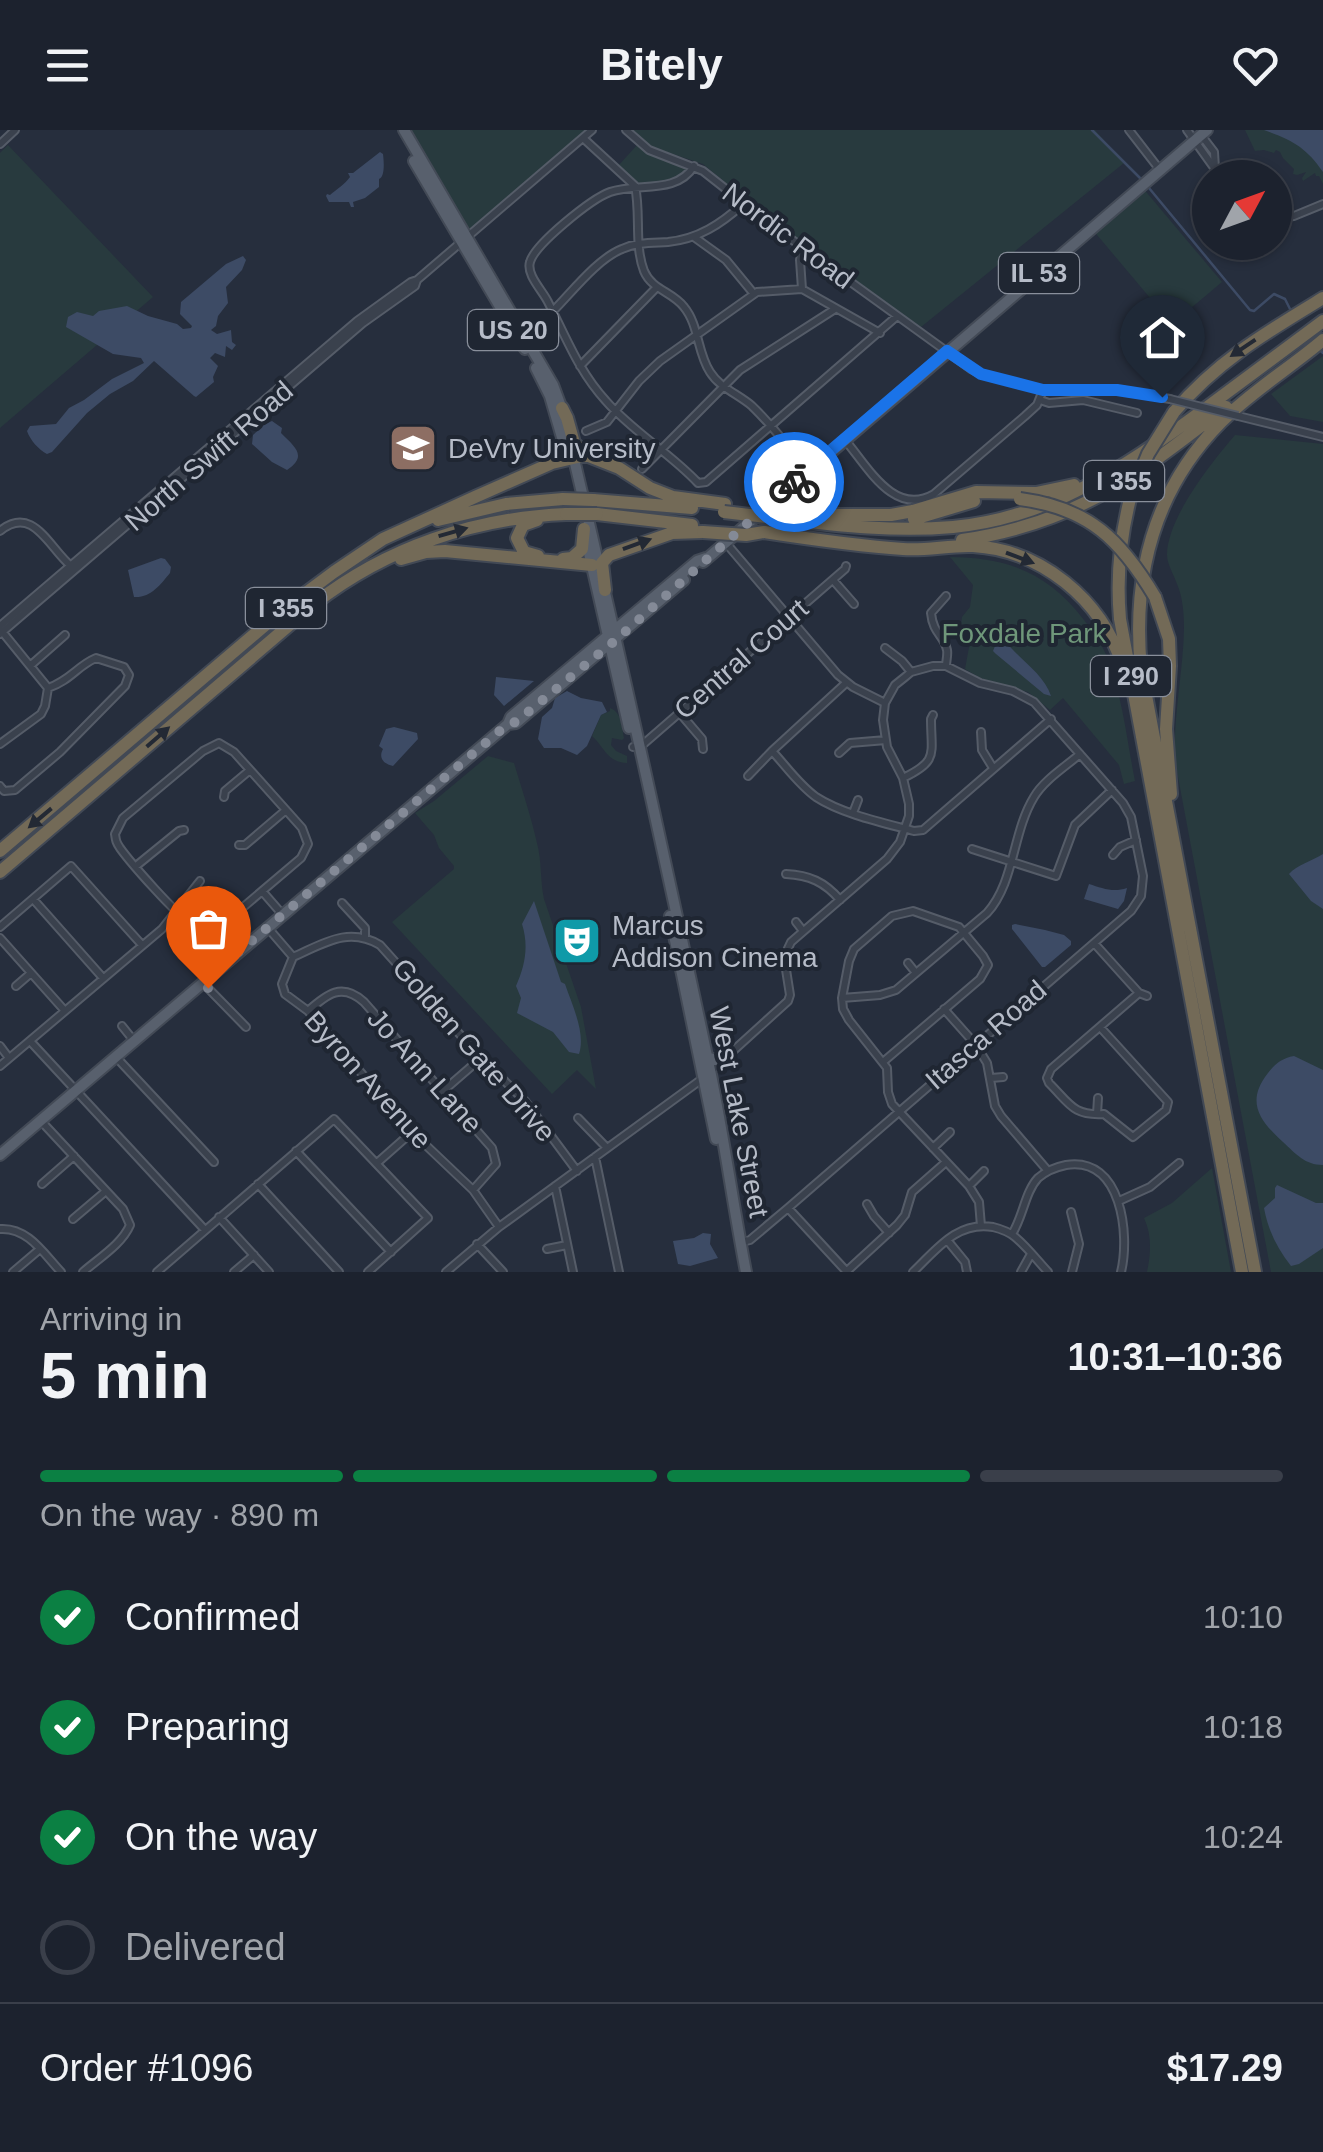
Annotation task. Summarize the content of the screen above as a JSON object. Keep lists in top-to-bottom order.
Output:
{
  "streets": {
    "highway": ["I 355", "I 290"],
    "main road": ["IL 53", "US 20", "West Lake Street"],
    "street": [
      "Nordic Road",
      "North Swift Road",
      "Central Court",
      "Itasca Road",
      "Golden Gate Drive",
      "Jo Ann Lane",
      "Byron Avenue"
    ]
  },
  "crossings": [
    ["Nordic Road", "IL 53"],
    ["Nordic Road", "I 290"],
    ["IL 53", "US 20"],
    ["IL 53", "West Lake Street"],
    ["US 20", "North Swift Road"],
    ["US 20", "West Lake Street"],
    ["I 355", "I 290"],
    ["Central Court", "West Lake Street"],
    ["Itasca Road", "West Lake Street"],
    ["Jo Ann Lane", "Byron Avenue"]
  ],
  "parks": ["Foxdale Park"],
  "places": {
    "school or university": ["DeVry University"],
    "theatre": ["Marcus Addison Cinema"]
  },
  "north": "top right",
  "page": {
    "header": "Bitely",
    "heading": ["5 min", "Arriving in", "10:31–10:36"],
    "panel": ["Order #1096", "$17.29"],
    "bar": "On the way · 890 m",
    "list": [
      ["Confirmed", "10:10"],
      ["Preparing", "10:18"],
      ["On the way", "10:24"],
      "Delivered"
    ]
  }
}
